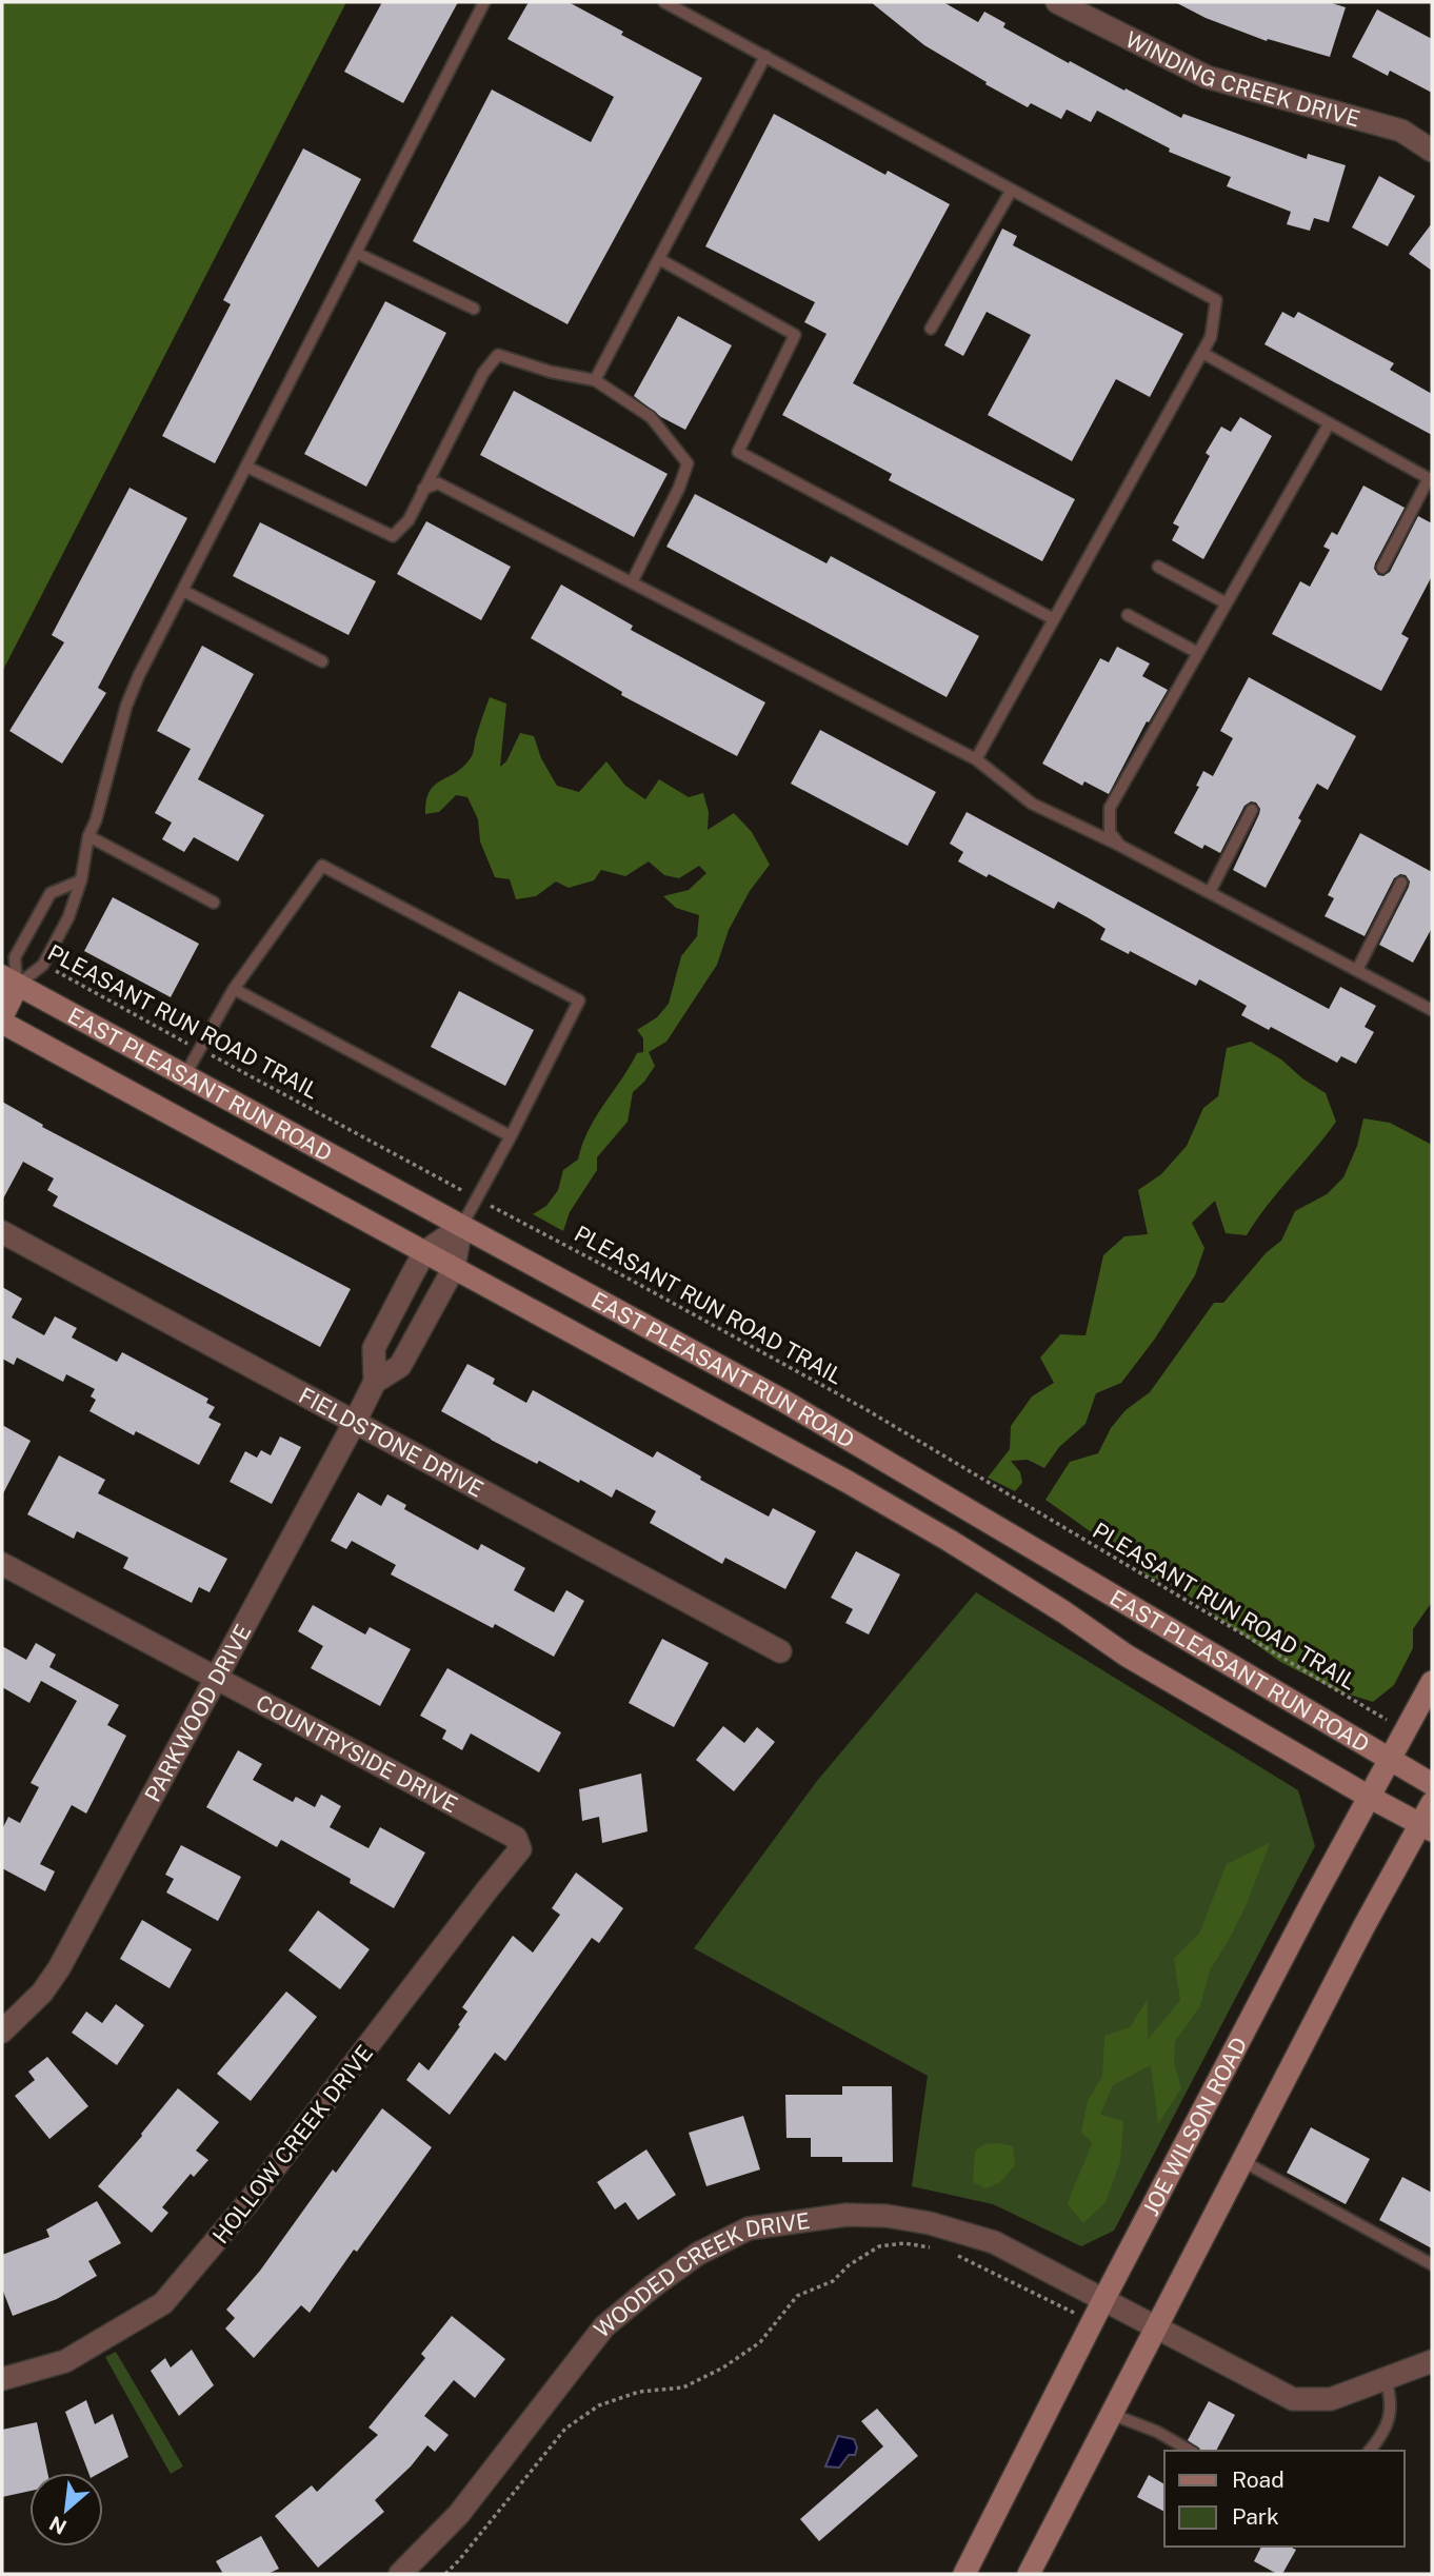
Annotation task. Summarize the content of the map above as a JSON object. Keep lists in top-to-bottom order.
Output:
{
  "streets": {
    "main road": ["EAST PLEASANT RUN ROAD", "JOE WILSON ROAD"],
    "street": [
      "WINDING CREEK DRIVE",
      "FIELDSTONE DRIVE",
      "PARKWOOD DRIVE",
      "COUNTRYSIDE DRIVE",
      "HOLLOW CREEK DRIVE",
      "WOODED CREEK DRIVE"
    ],
    "path": ["PLEASANT RUN ROAD TRAIL"]
  },
  "crossings": [
    ["EAST PLEASANT RUN ROAD", "PARKWOOD DRIVE"],
    ["EAST PLEASANT RUN ROAD", "JOE WILSON ROAD"],
    ["FIELDSTONE DRIVE", "PARKWOOD DRIVE"],
    ["PARKWOOD DRIVE", "COUNTRYSIDE DRIVE"],
    ["COUNTRYSIDE DRIVE", "HOLLOW CREEK DRIVE"],
    ["JOE WILSON ROAD", "WOODED CREEK DRIVE"]
  ],
  "legend": ["Road", "Park"],
  "north": "bottom left"
}
